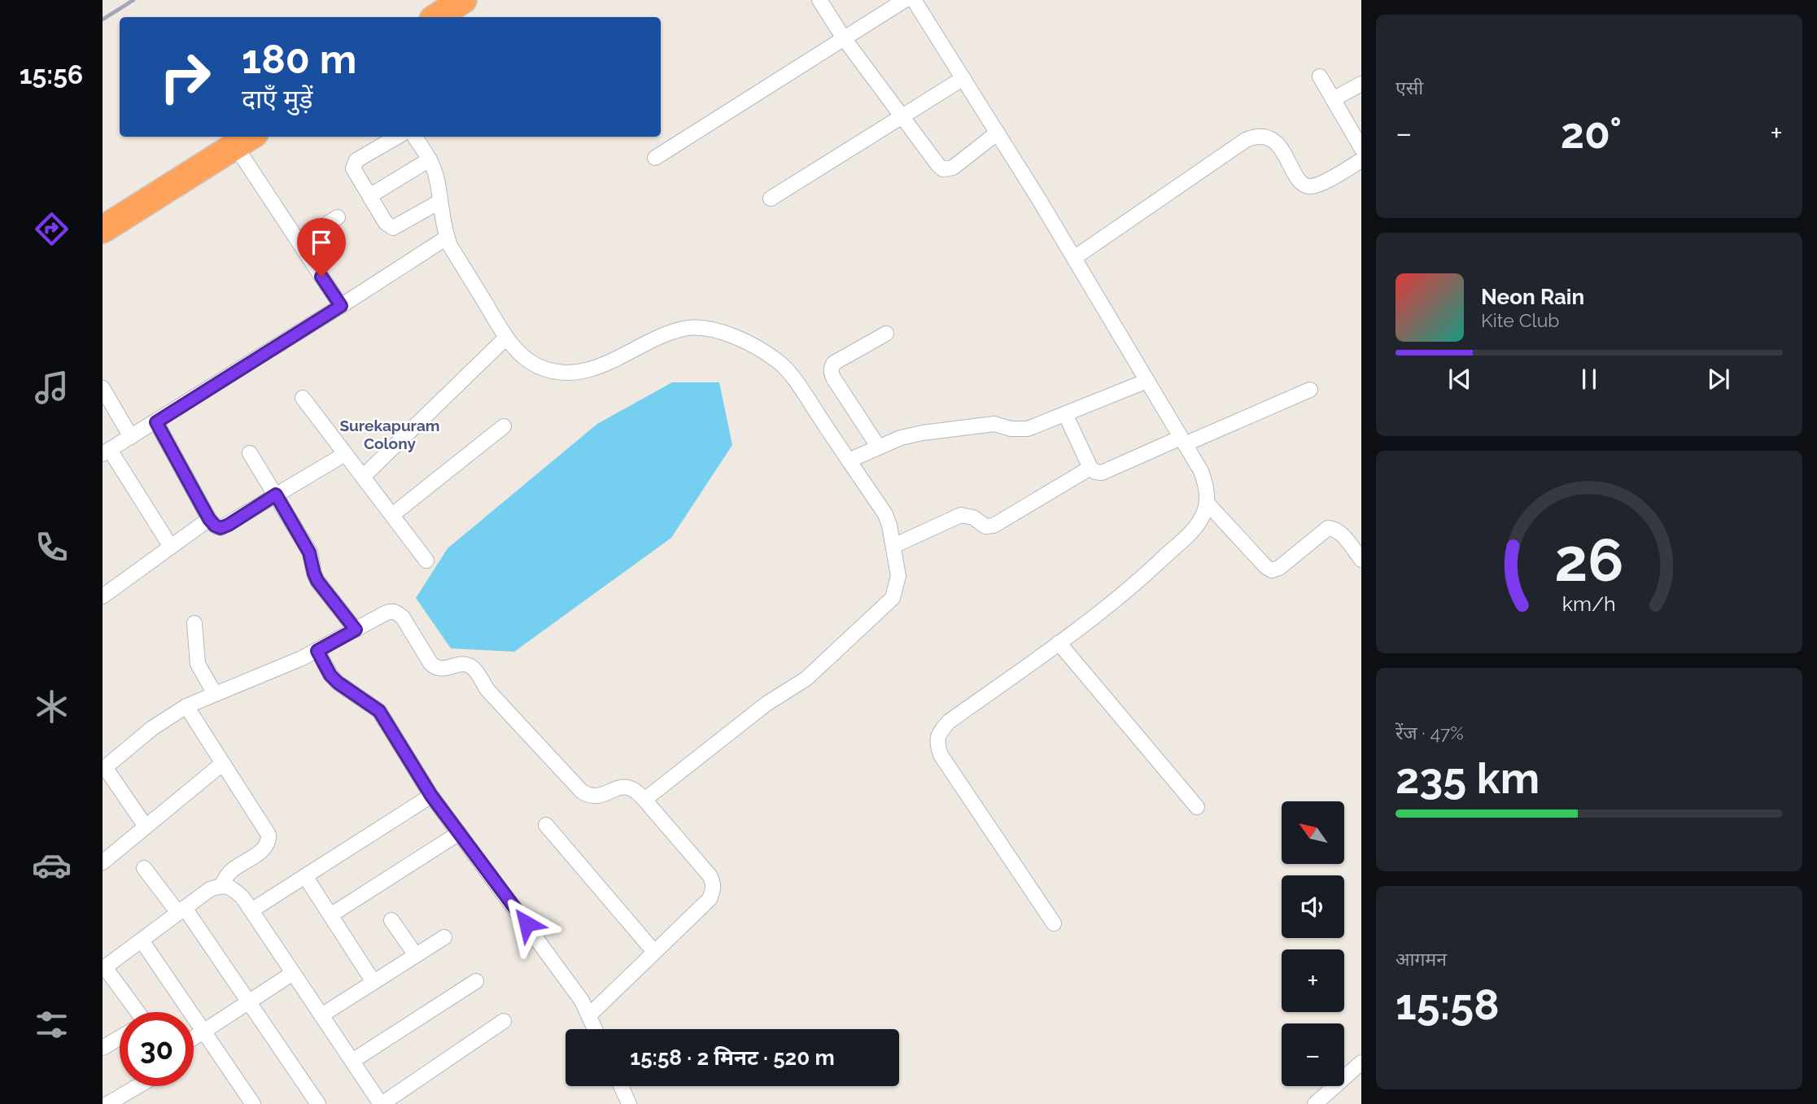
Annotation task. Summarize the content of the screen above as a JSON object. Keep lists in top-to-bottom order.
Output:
{
  "districts": ["Surekapuram Colony"],
  "north": "top left",
  "page": {
    "tabs": "15:56",
    "tile": [
      "एसी",
      ["रेंज · 47%", "235 km"],
      ["आगमन", "15:58"]
    ],
    "turn": ["180 m", "दाएँ मुड़ें"],
    "heat": ["−", "20°", "+"],
    "song": ["Neon Rain", "Kite Club"],
    "map_buttons": ["+", "−"],
    "limit": "30",
    "trip": "15:58 · 2 मिनट · 520 m",
    "gauge": ["26", "km/h"]
  }
}
